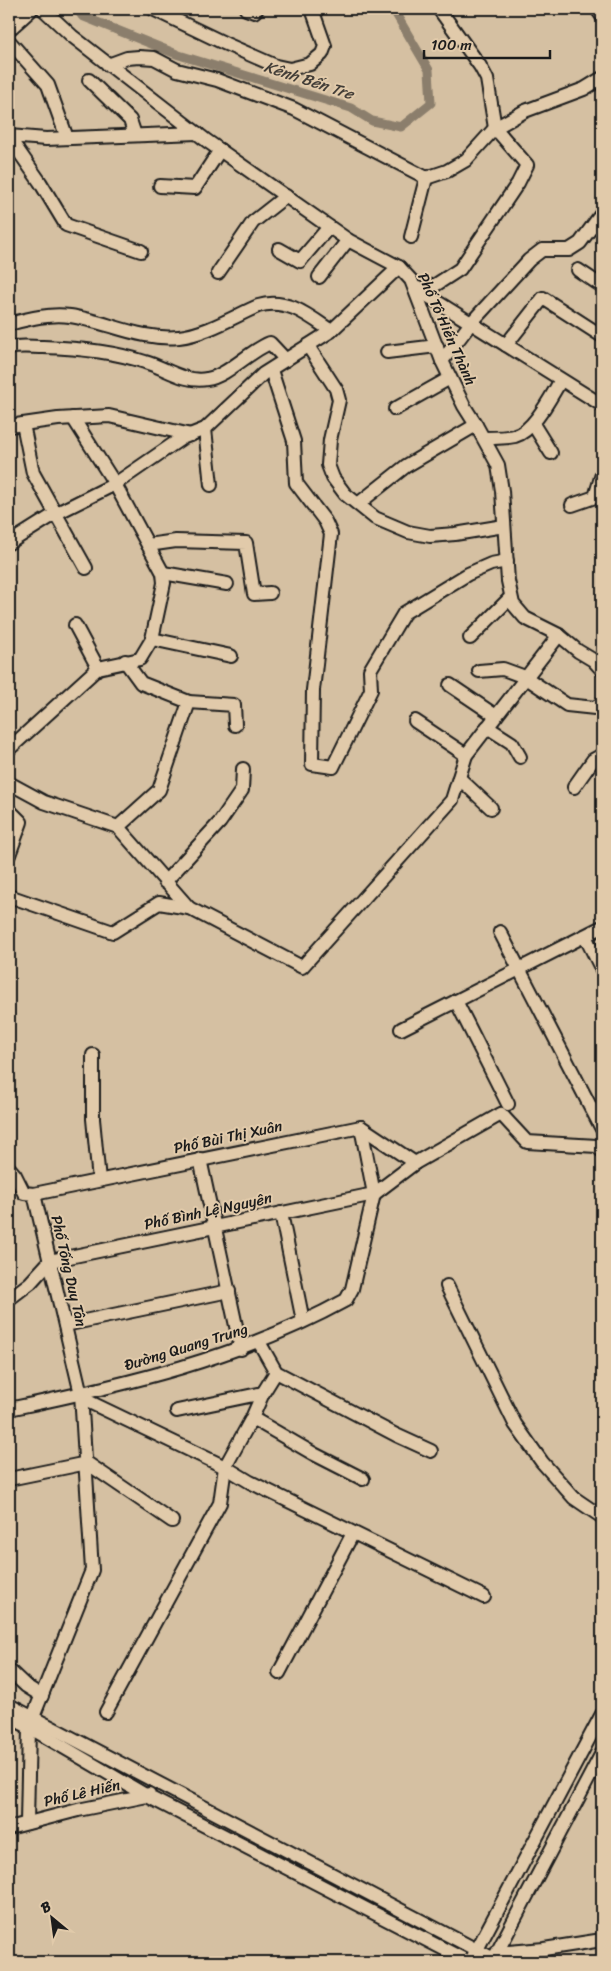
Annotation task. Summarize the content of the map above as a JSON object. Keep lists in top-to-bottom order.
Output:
{
  "streets": {
    "street": [
      "Phố Tô Hiến Thành",
      "Phố Bùi Thị Xuân",
      "Phố Bình Lệ Nguyên",
      "Phố Tống Duy Tân",
      "Đường Quang Trung",
      "Phố Lê Hiến"
    ]
  },
  "crossings": [
    ["Phố Bùi Thị Xuân", "Phố Tống Duy Tân"],
    ["Phố Bình Lệ Nguyên", "Phố Tống Duy Tân"],
    ["Phố Bình Lệ Nguyên", "Đường Quang Trung"],
    ["Phố Tống Duy Tân", "Đường Quang Trung"]
  ],
  "water": ["Kênh Bến Tre"],
  "scale_bar": "100 m",
  "north": "top left"
}
